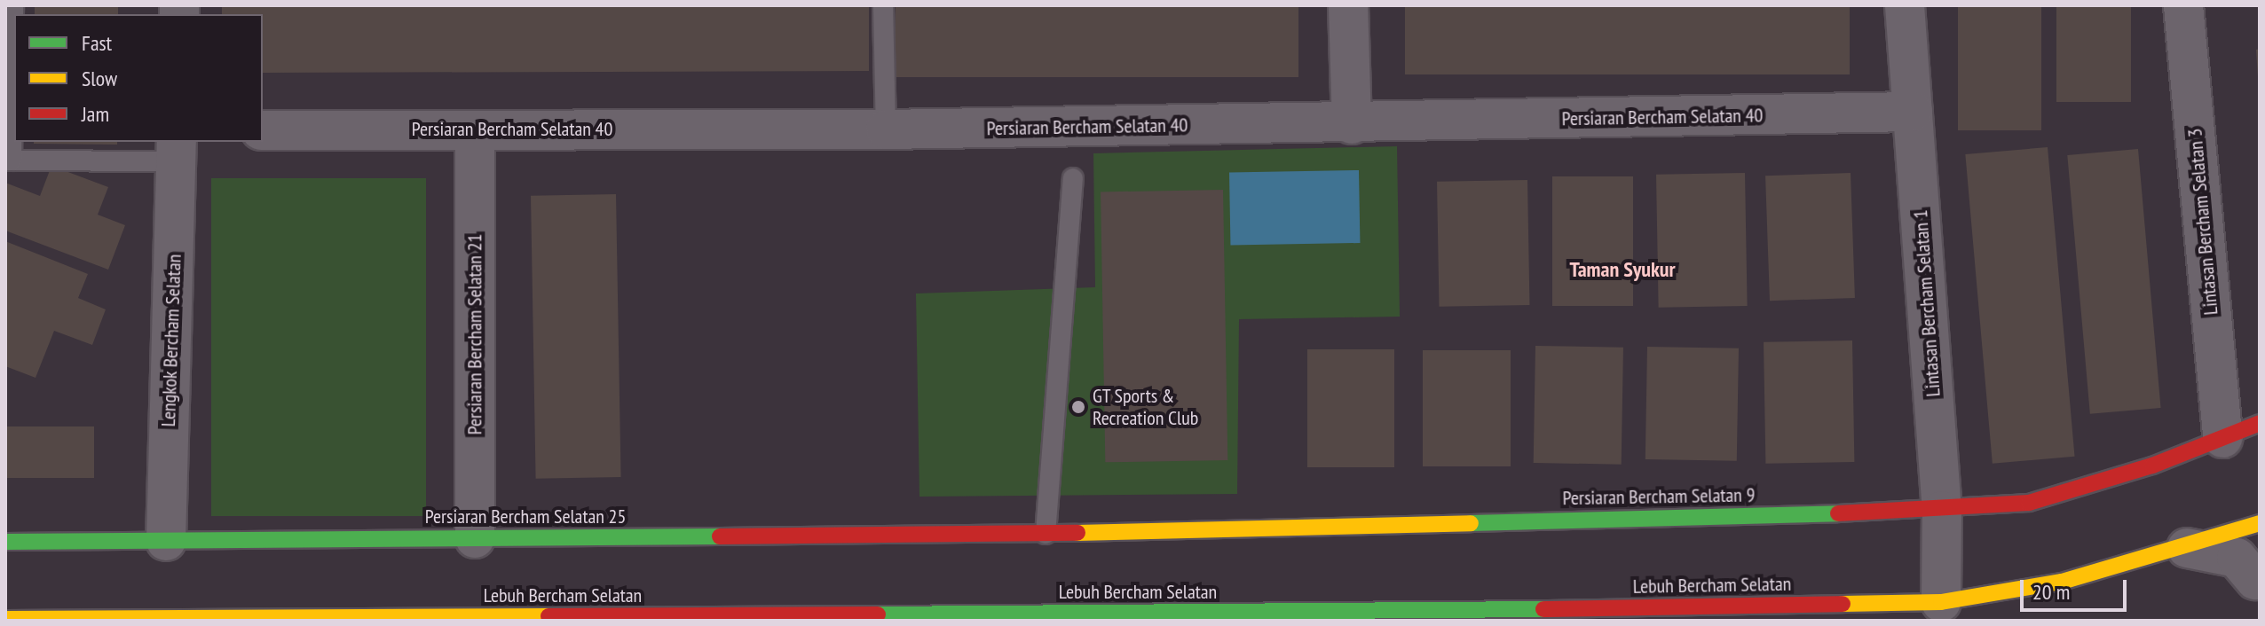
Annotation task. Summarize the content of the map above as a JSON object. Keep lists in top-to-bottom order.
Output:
{
  "streets": {
    "street": [
      "Persiaran Bercham Selatan 40",
      "Lintasan Bercham Selatan 3",
      "Lintasan Bercham Selatan 1",
      "Persiaran Bercham Selatan 21",
      "Lengkok Bercham Selatan",
      "Persiaran Bercham Selatan 9",
      "Persiaran Bercham Selatan 25",
      "Lebuh Bercham Selatan"
    ]
  },
  "crossings": [
    ["Persiaran Bercham Selatan 40", "Lintasan Bercham Selatan 1"],
    ["Persiaran Bercham Selatan 40", "Persiaran Bercham Selatan 21"],
    ["Lintasan Bercham Selatan 3", "Persiaran Bercham Selatan 9"],
    ["Lintasan Bercham Selatan 1", "Persiaran Bercham Selatan 9"],
    ["Lintasan Bercham Selatan 1", "Lebuh Bercham Selatan"],
    ["Persiaran Bercham Selatan 21", "Persiaran Bercham Selatan 25"],
    ["Lengkok Bercham Selatan", "Persiaran Bercham Selatan 25"],
    ["Persiaran Bercham Selatan 9", "Persiaran Bercham Selatan 25"]
  ],
  "districts": ["Taman Syukur"],
  "places": ["GT Sports & Recreation Club"],
  "legend": ["Fast", "Slow", "Jam"],
  "scale_bar": "20 m"
}
